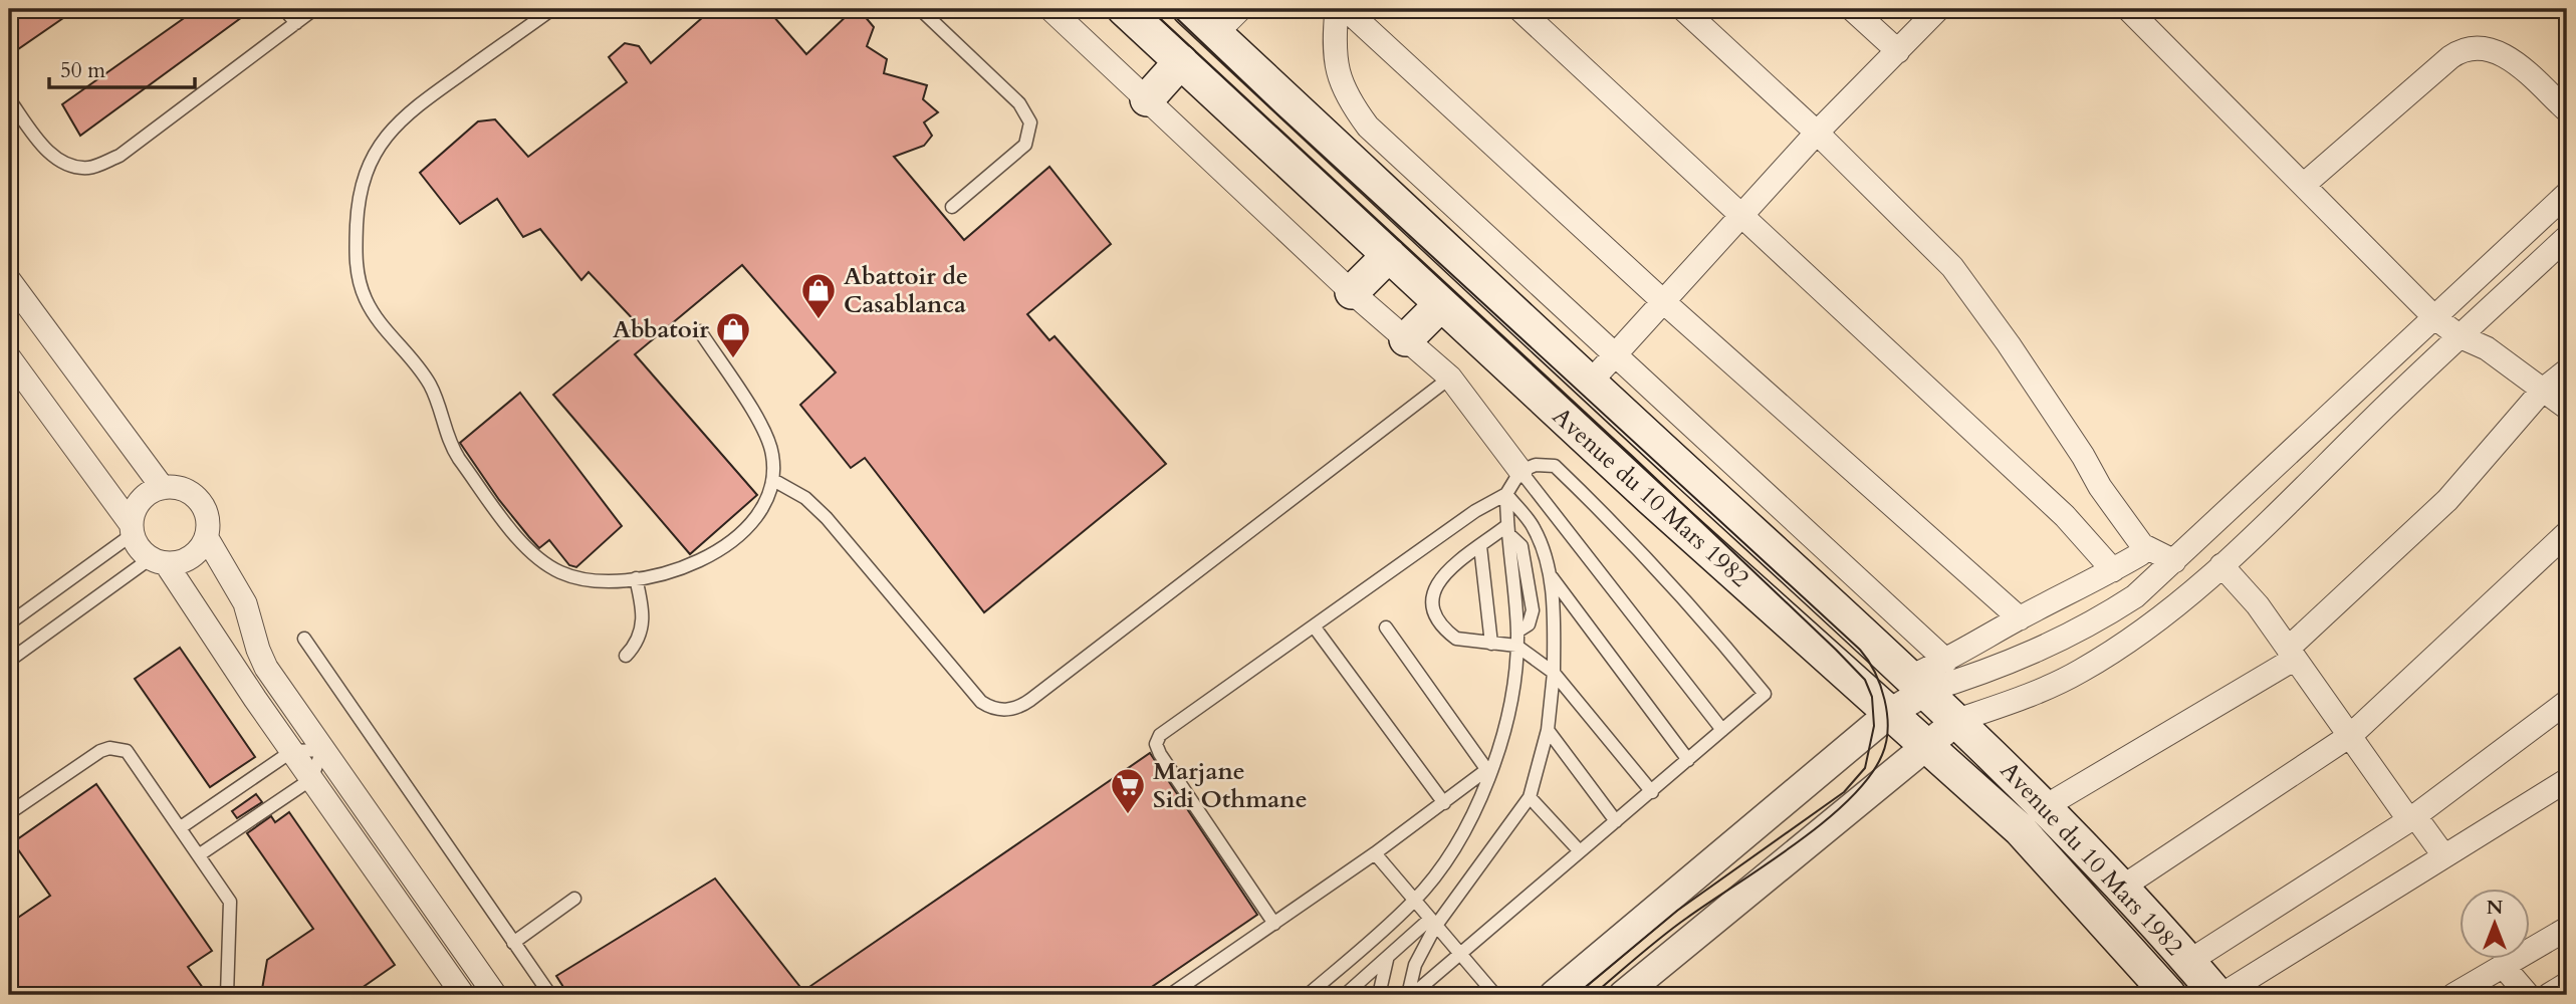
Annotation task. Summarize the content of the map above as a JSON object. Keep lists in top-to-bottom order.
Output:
{
  "streets": {
    "main road": ["Avenue du 10 Mars 1982"]
  },
  "places": {
    "shop": ["Abattoir de Casablanca", "Abbatoir"],
    "supermarket": ["Marjane Sidi Othmane"]
  },
  "scale_bar": "50 m",
  "north": "top"
}
